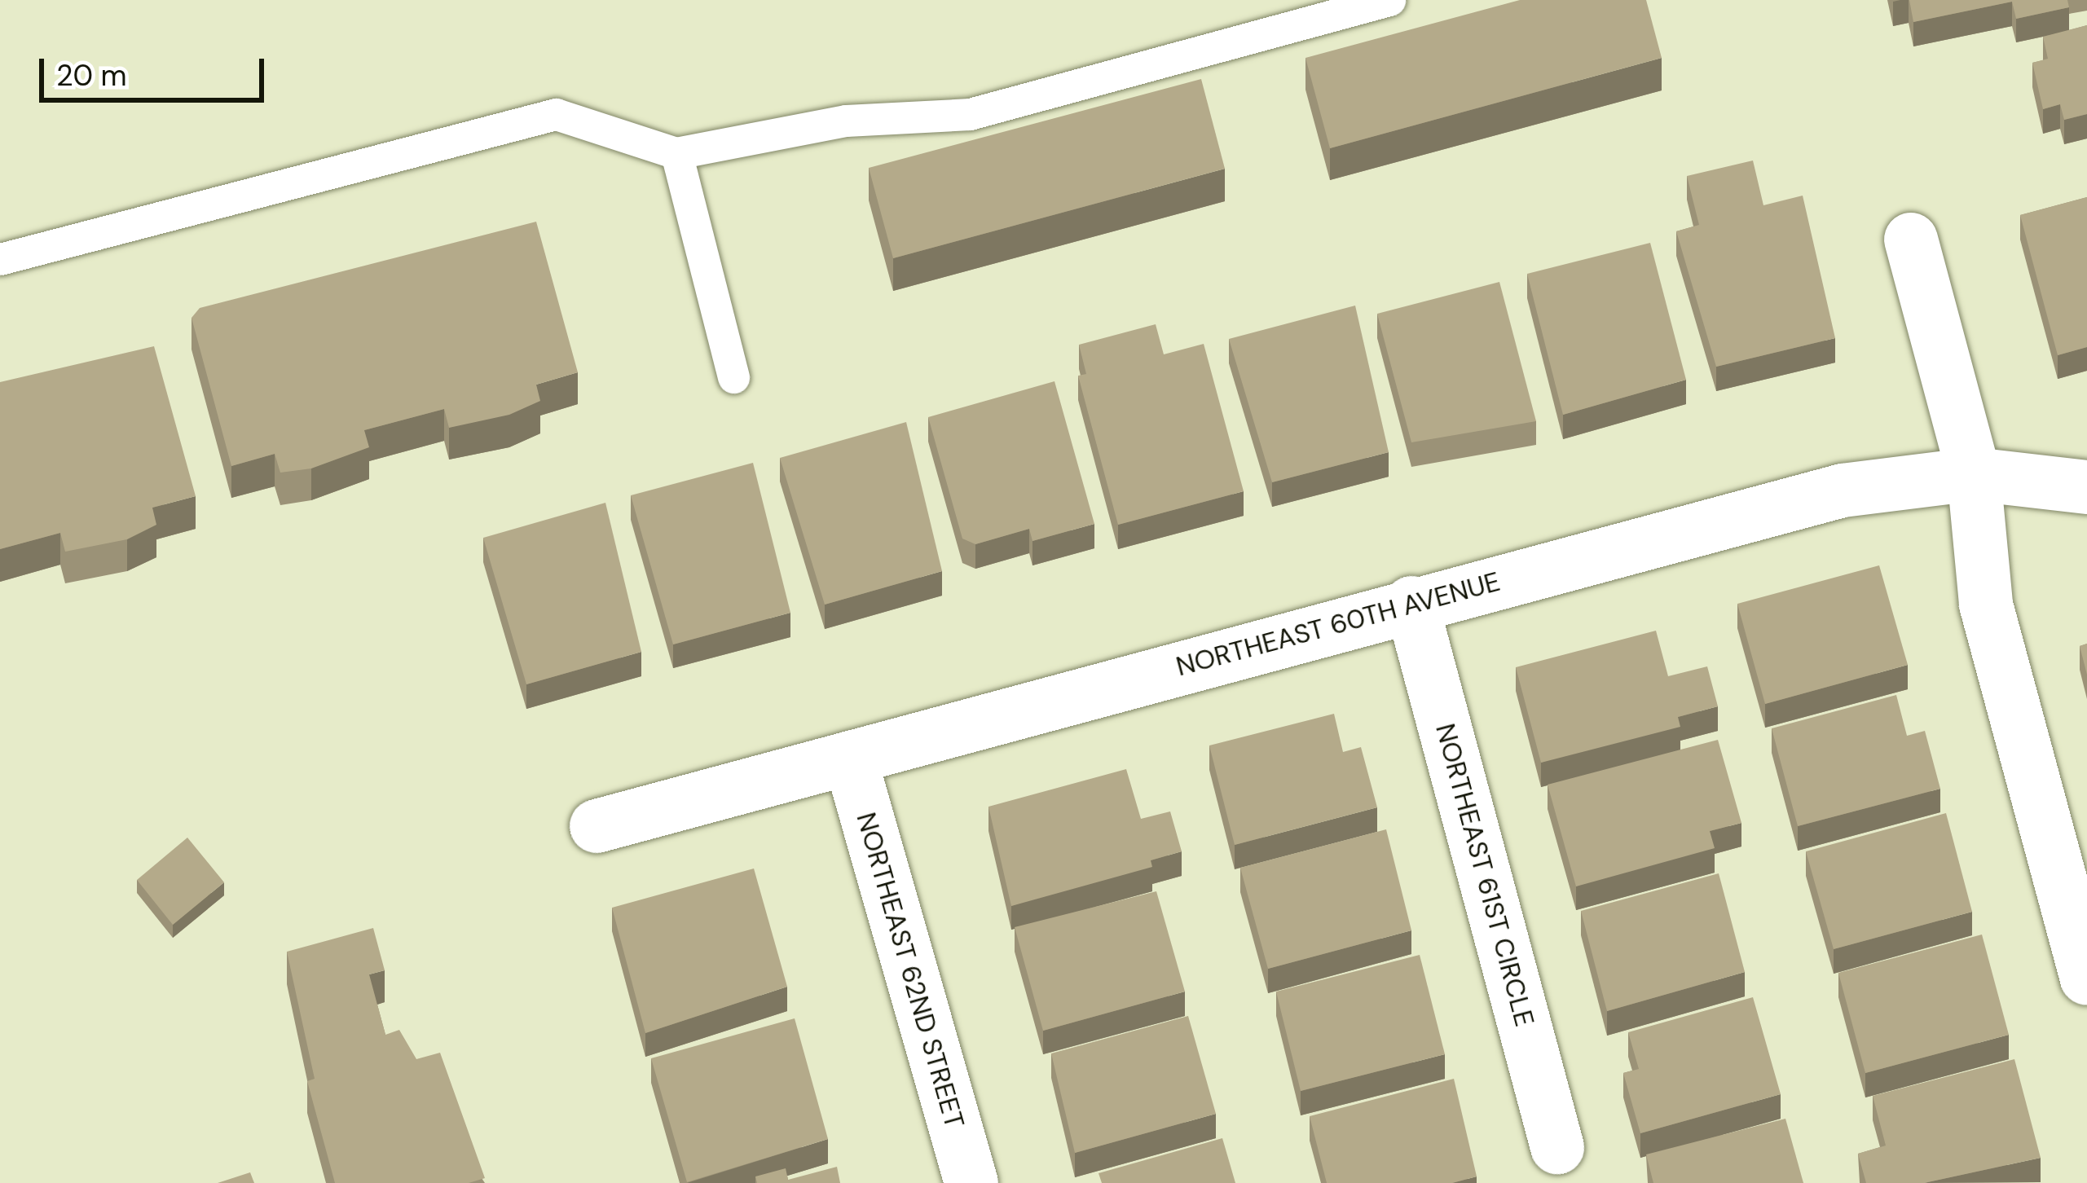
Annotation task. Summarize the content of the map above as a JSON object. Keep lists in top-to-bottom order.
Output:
{
  "streets": {
    "street": ["NORTHEAST 60TH AVENUE", "NORTHEAST 61ST CIRCLE", "NORTHEAST 62ND STREET"]
  },
  "crossings": [
    ["NORTHEAST 60TH AVENUE", "NORTHEAST 61ST CIRCLE"],
    ["NORTHEAST 60TH AVENUE", "NORTHEAST 62ND STREET"]
  ],
  "scale_bar": "20 m"
}
